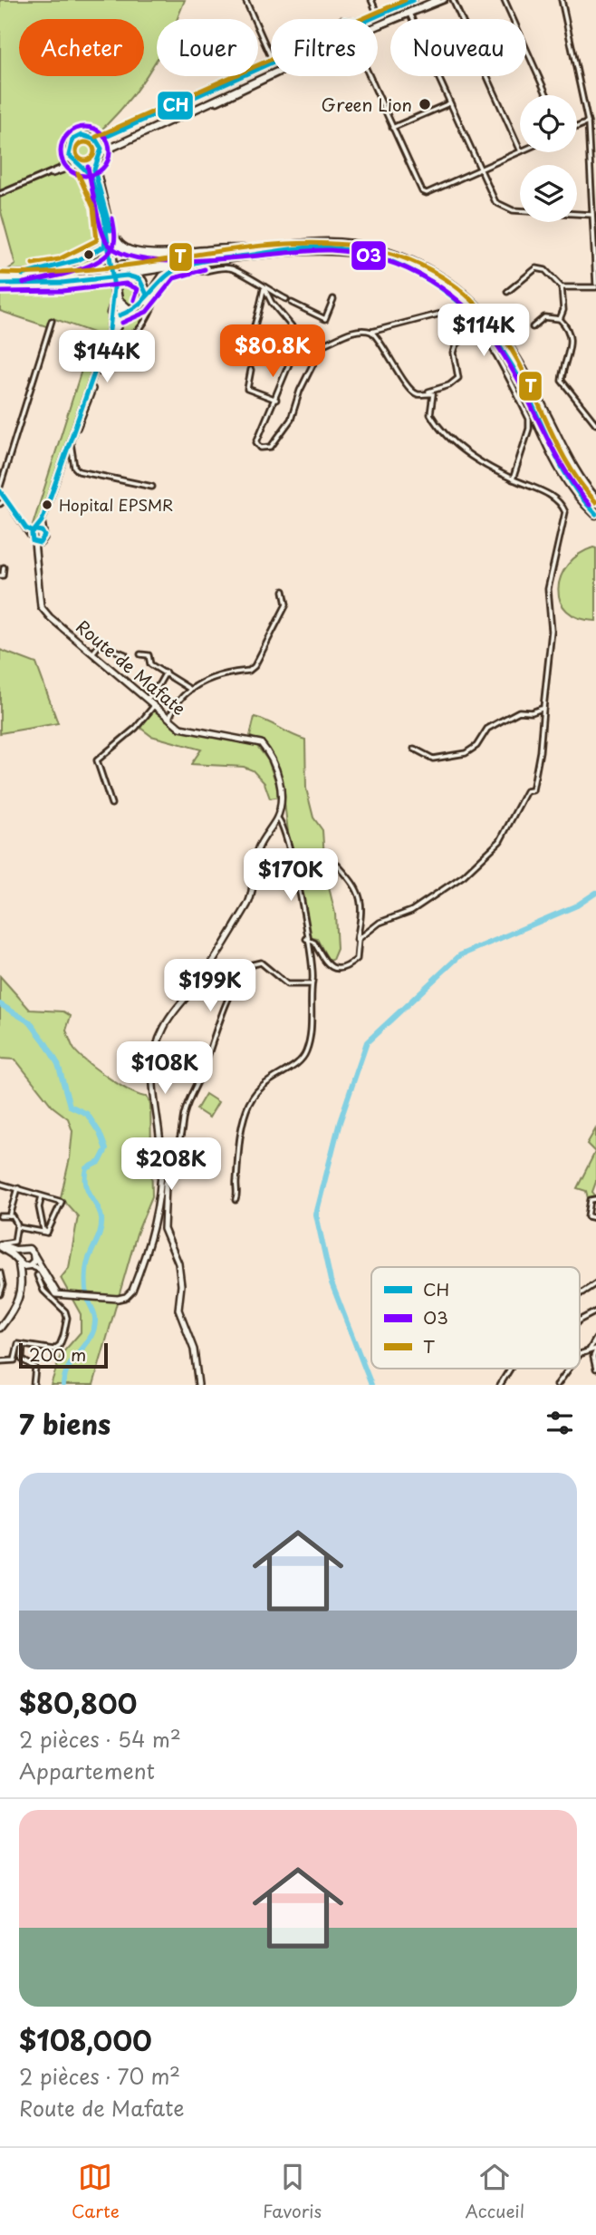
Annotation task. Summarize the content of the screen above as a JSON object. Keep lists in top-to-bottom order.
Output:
{
  "streets": {
    "main road": ["Route de Mafate"]
  },
  "places": ["Green Lion", "Hopital EPSMR"],
  "lines": ["transit line CH", "transit line T", "transit line O3"],
  "legend": ["CH", "O3", "T"],
  "scale_bar": "200 m",
  "page": {
    "chip": [
      "Acheter",
      "Louer",
      "Filtres",
      "Nouveau"
    ],
    "price": [
      "$114K",
      "$80.8K",
      "$144K",
      "$170K",
      "$199K",
      "$108K",
      "$208K"
    ],
    "scale": "200 m",
    "heading": "7 biens",
    "list": [
      {
        "name": "$80,800",
        "note": "2 pièces · 54 m² · Appartement"
      },
      {
        "name": "$108,000",
        "note": "2 pièces · 70 m² · Route de Mafate"
      }
    ],
    "tabs": ["Carte", "Favoris", "Accueil"]
  }
}
